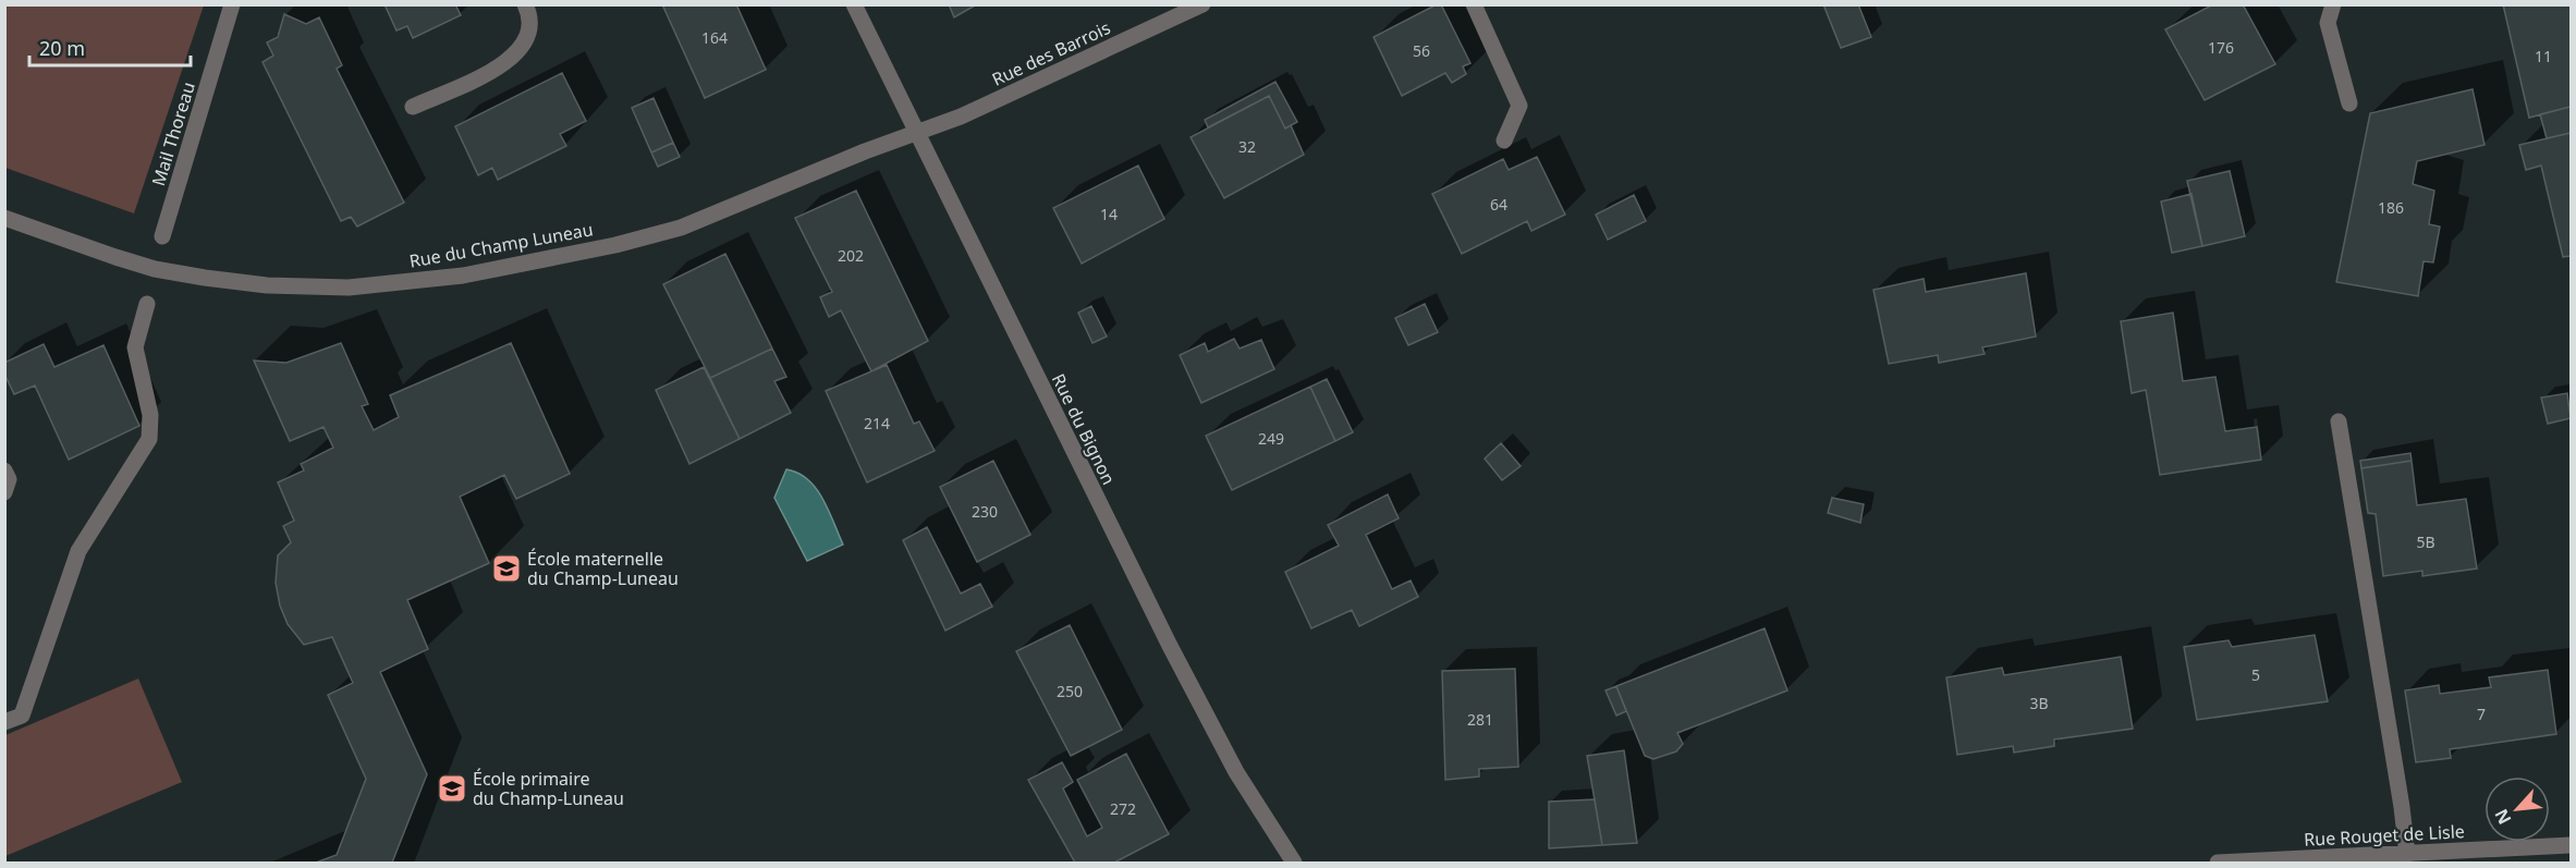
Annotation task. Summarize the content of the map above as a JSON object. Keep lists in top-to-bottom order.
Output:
{
  "streets": {
    "street": [
      "Rue des Barrois",
      "Mail Thoreau",
      "Rue du Champ Luneau",
      "Rue du Bignon",
      "Rue Rouget de Lisle"
    ]
  },
  "crossings": [
    ["Rue des Barrois", "Rue du Champ Luneau"],
    ["Rue des Barrois", "Rue du Bignon"],
    ["Rue du Champ Luneau", "Rue du Bignon"]
  ],
  "places": {
    "school or university": ["École maternelle du Champ-Luneau", "École primaire du Champ-Luneau"]
  },
  "house_numbers": [
    "164",
    "176",
    "56",
    "11",
    "32",
    "64",
    "186",
    "14",
    "202",
    "214",
    "249",
    "230",
    "5B",
    "5",
    "250",
    "3B",
    "7",
    "281",
    "272"
  ],
  "scale_bar": "20 m",
  "north": "bottom left"
}
